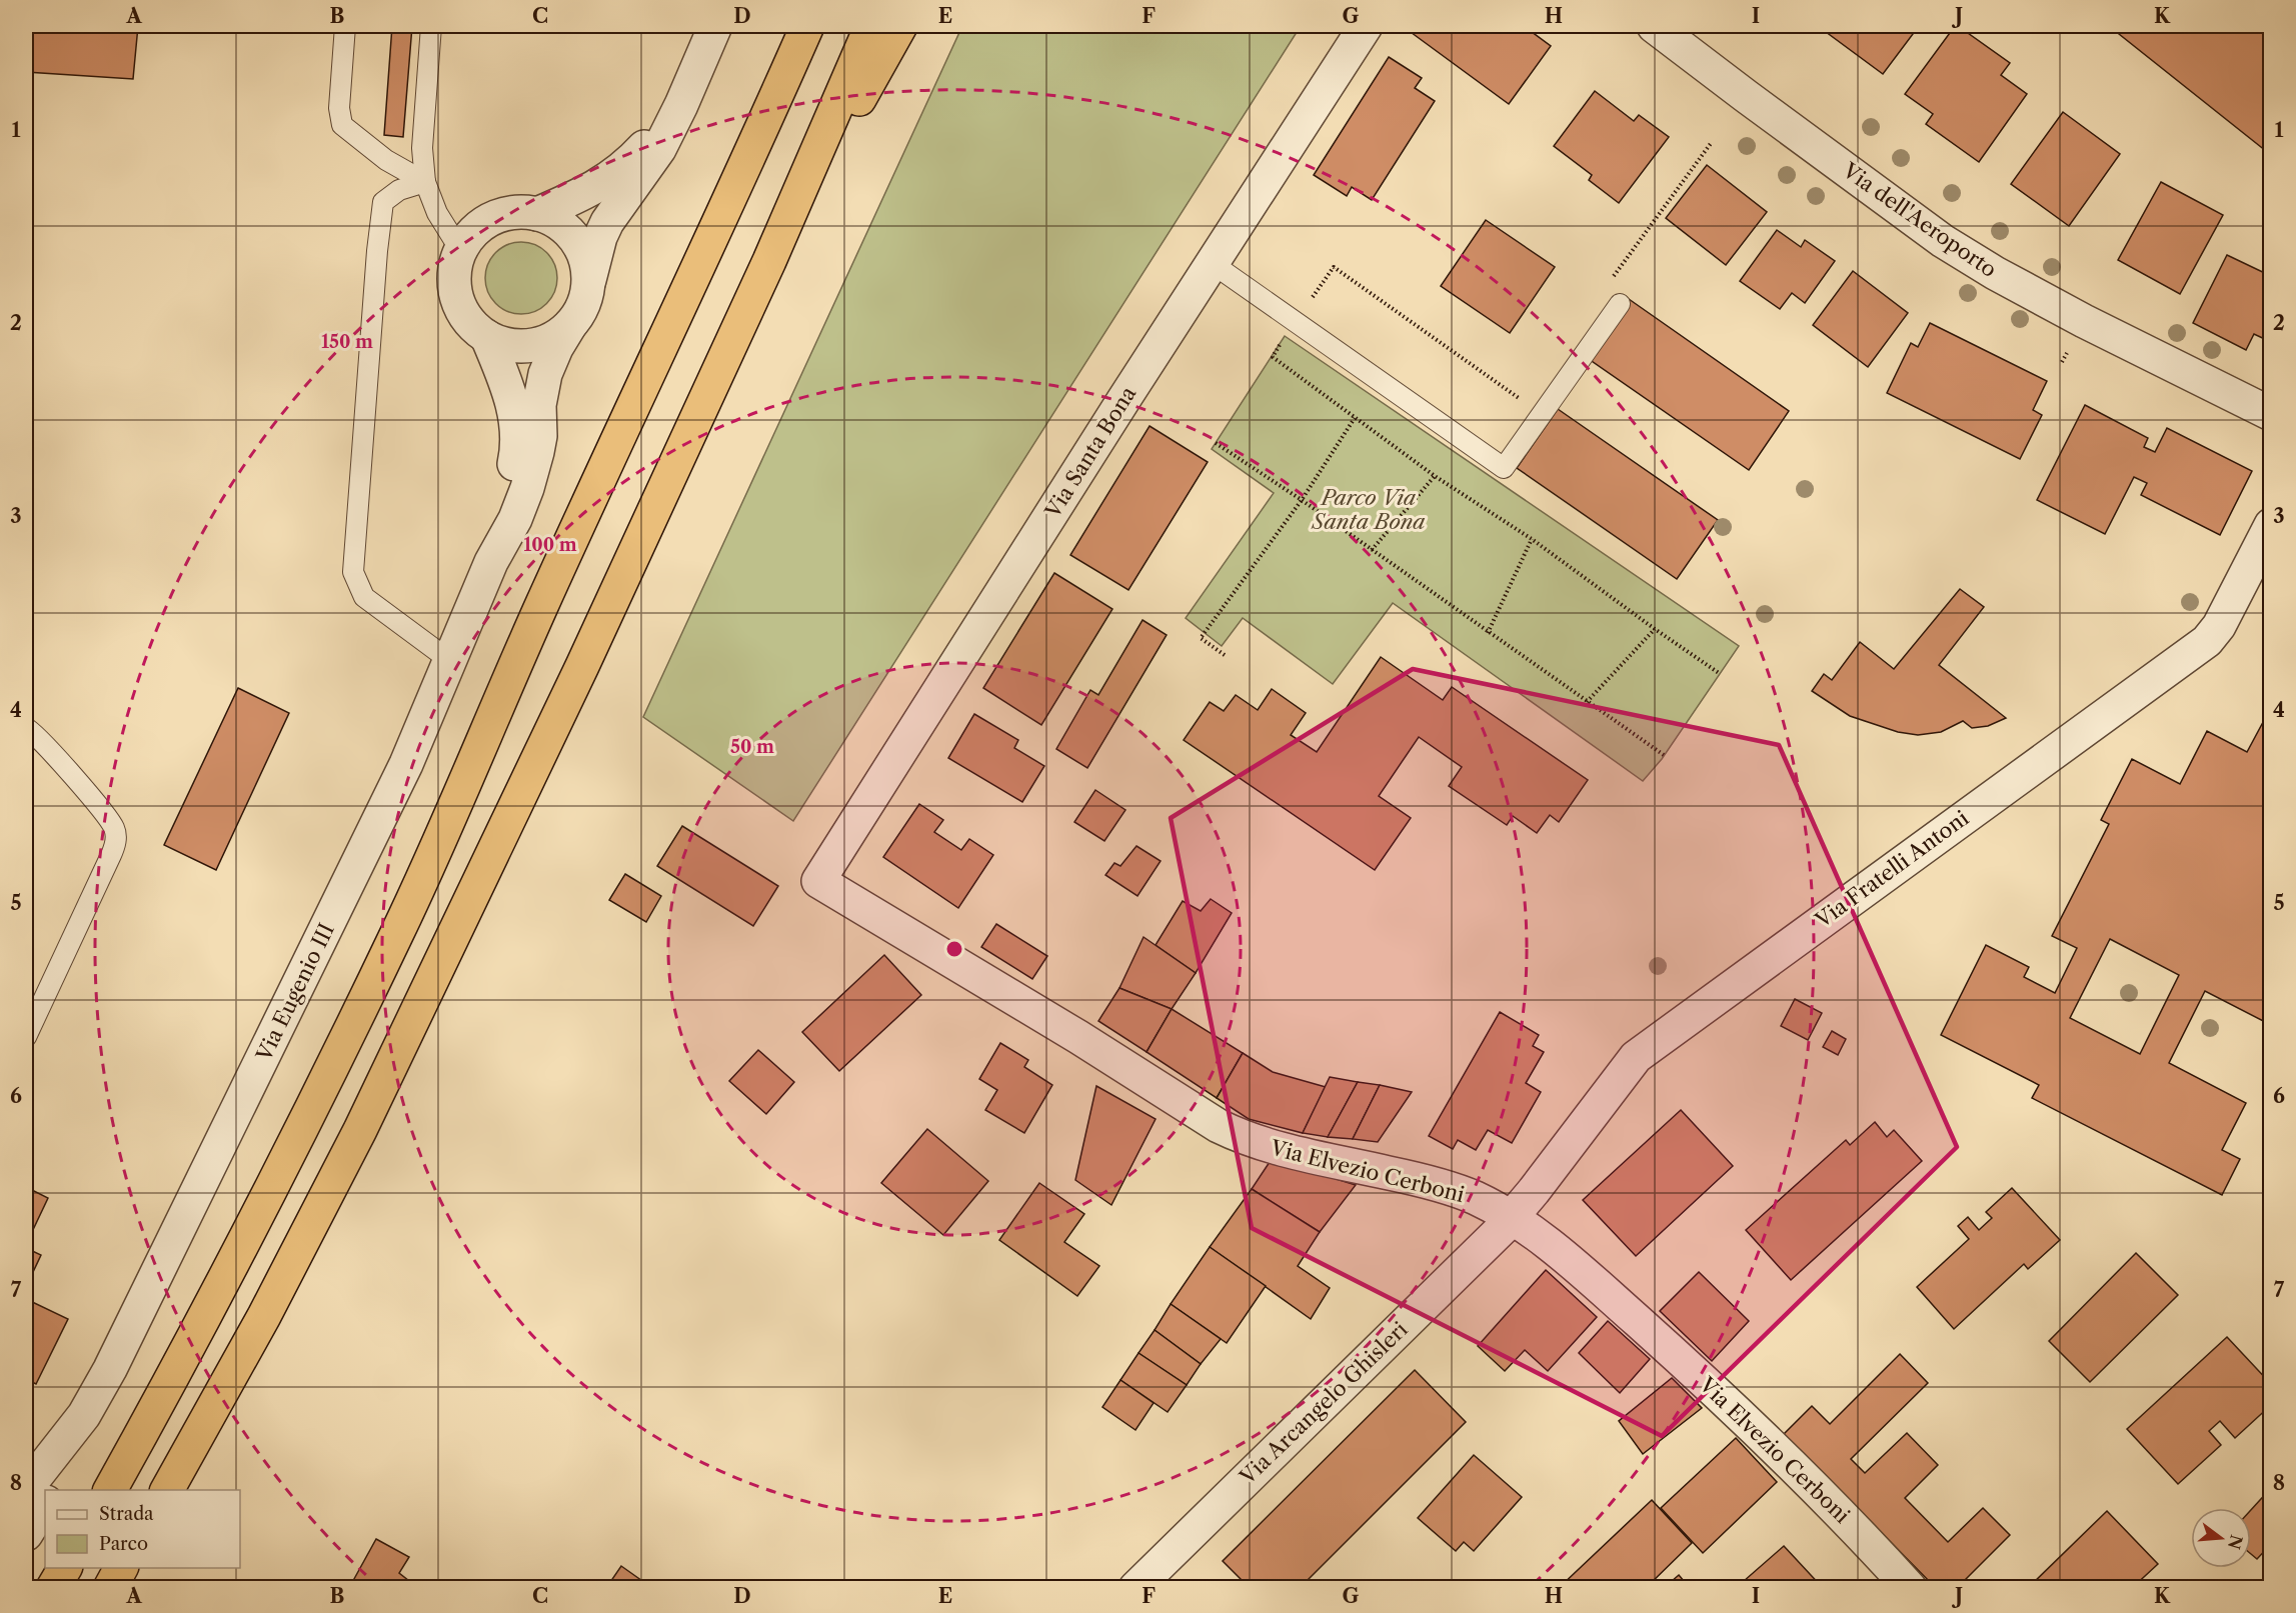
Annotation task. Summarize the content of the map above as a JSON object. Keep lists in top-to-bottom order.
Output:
{
  "streets": {
    "street": [
      "Via dell'Aeroporto",
      "Via Santa Bona",
      "Via Fratelli Antoni",
      "Via Eugenio III",
      "Via Elvezio Cerboni",
      "Via Arcangelo Ghisleri"
    ]
  },
  "crossings": [
    ["Via Santa Bona", "Via Elvezio Cerboni"],
    ["Via Fratelli Antoni", "Via Elvezio Cerboni"],
    ["Via Fratelli Antoni", "Via Arcangelo Ghisleri"],
    ["Via Elvezio Cerboni", "Via Arcangelo Ghisleri"]
  ],
  "parks": ["Parco Via Santa Bona"],
  "legend": ["Strada", "Parco"],
  "north": "right",
  "grid": {
    "columns": [
      "A",
      "B",
      "C",
      "D",
      "E",
      "F",
      "G",
      "H",
      "I",
      "J",
      "K"
    ],
    "rows": [
      "1",
      "2",
      "3",
      "4",
      "5",
      "6",
      "7",
      "8"
    ]
  },
  "rings": ["150 m", "100 m", "50 m"]
}
